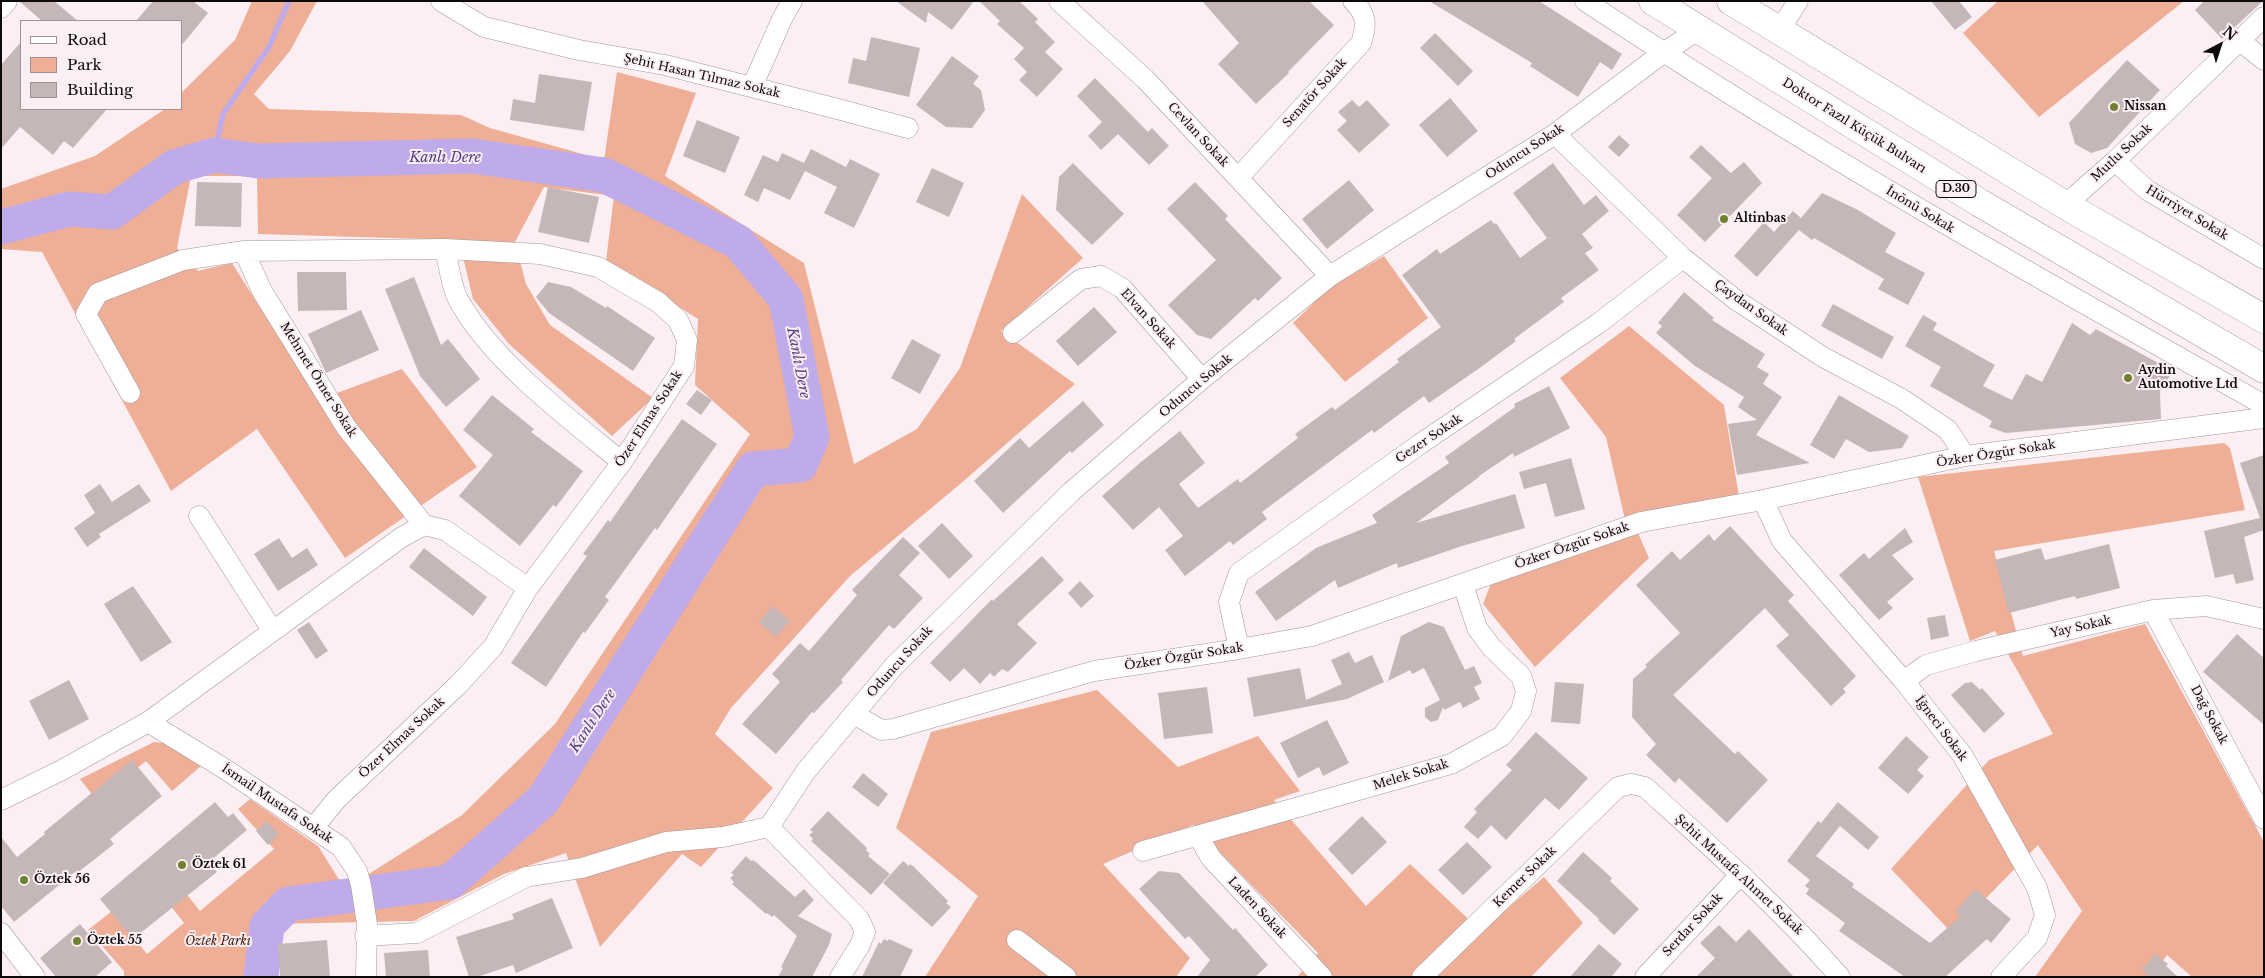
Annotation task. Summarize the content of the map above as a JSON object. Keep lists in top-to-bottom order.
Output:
{
  "streets": {
    "highway": ["Doktor Fazıl Küçük Bulvarı", "D.30"],
    "street": [
      "Şehit Hasan Tılmaz Sokak",
      "Senatör Sokak",
      "Cevlan Sokak",
      "Oduncu Sokak",
      "Mutlu Sokak",
      "İnönü Sokak",
      "Hürriyet Sokak",
      "Çaydan Sokak",
      "Elvan Sokak",
      "Mehmet Ömer Sokak",
      "Özer Elmas Sokak",
      "Gezer Sokak",
      "Özker Özgür Sokak",
      "Yay Sokak",
      "Dağ Sokak",
      "İğneci Sokak",
      "Melek Sokak",
      "İsmail Mustafa Sokak",
      "Şehit Mustafa Ahmet Sokak",
      "Kemer Sokak",
      "Laden Sokak",
      "Serdar Sokak"
    ]
  },
  "crossings": [
    ["Senatör Sokak", "Cevlan Sokak"],
    ["Doktor Fazıl Küçük Bulvarı", "Oduncu Sokak"],
    ["Cevlan Sokak", "Oduncu Sokak"],
    ["Oduncu Sokak", "İnönü Sokak"],
    ["Oduncu Sokak", "Çaydan Sokak"],
    ["Oduncu Sokak", "Elvan Sokak"],
    ["Oduncu Sokak", "Özker Özgür Sokak"],
    ["Mutlu Sokak", "Hürriyet Sokak"],
    ["Çaydan Sokak", "Gezer Sokak"],
    ["Çaydan Sokak", "Özker Özgür Sokak"],
    ["Mehmet Ömer Sokak", "Özer Elmas Sokak"],
    ["Özer Elmas Sokak", "İsmail Mustafa Sokak"],
    ["Gezer Sokak", "Özker Özgür Sokak"],
    ["Özker Özgür Sokak", "İğneci Sokak"],
    ["Özker Özgür Sokak", "Melek Sokak"],
    ["Yay Sokak", "Dağ Sokak"],
    ["Yay Sokak", "İğneci Sokak"],
    ["Melek Sokak", "Laden Sokak"],
    ["Şehit Mustafa Ahmet Sokak", "Kemer Sokak"],
    ["Şehit Mustafa Ahmet Sokak", "Serdar Sokak"]
  ],
  "water": ["Kanlı Dere"],
  "parks": ["Öztek Parkı"],
  "places": [
    "Nissan",
    "Altinbas",
    "Aydin Automotive Ltd",
    "Öztek 61",
    "Öztek 56",
    "Öztek 55"
  ],
  "legend": ["Road", "Park", "Building"],
  "north": "top right"
}
